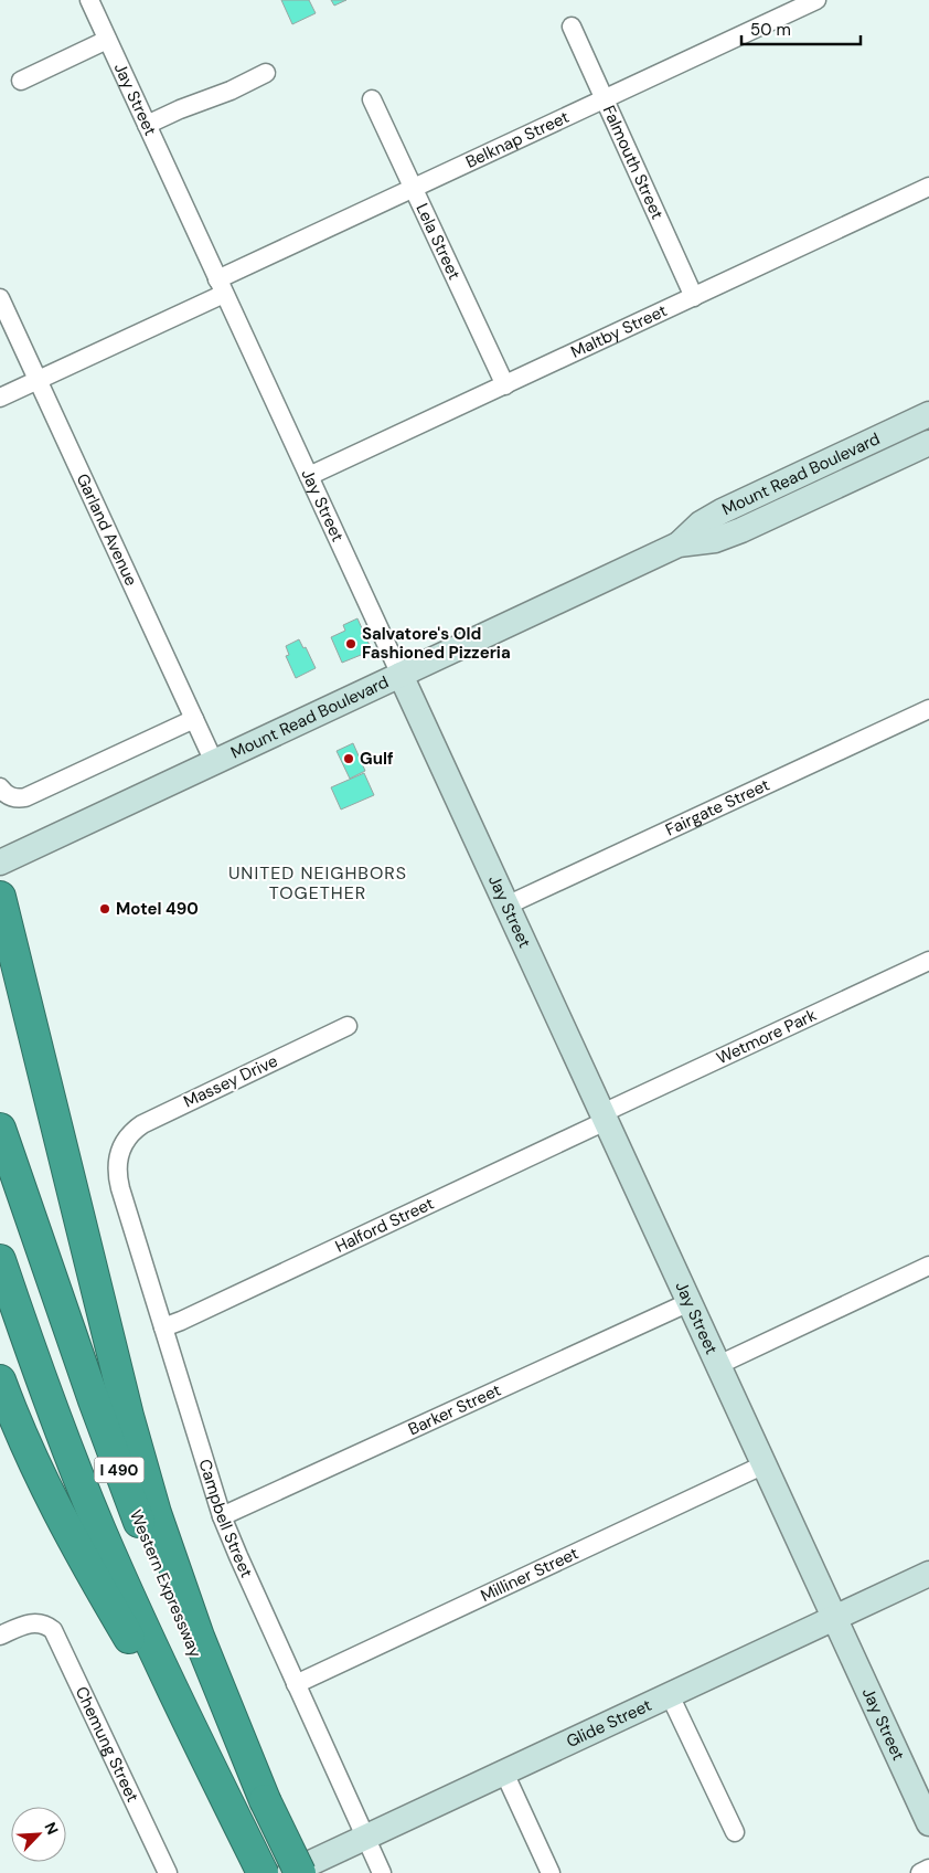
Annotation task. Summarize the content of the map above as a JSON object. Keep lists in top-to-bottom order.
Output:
{
  "streets": {
    "highway": ["I 490", "Western Expressway"],
    "street": [
      "Jay Street",
      "Belknap Street",
      "Falmouth Street",
      "Lela Street",
      "Maltby Street",
      "Mount Read Boulevard",
      "Garland Avenue",
      "Fairgate Street",
      "Wetmore Park",
      "Massey Drive",
      "Halford Street",
      "Barker Street",
      "Campbell Street",
      "Milliner Street",
      "Glide Street",
      "Chemung Street"
    ]
  },
  "crossings": [
    ["Jay Street", "Belknap Street"],
    ["Jay Street", "Maltby Street"],
    ["Jay Street", "Mount Read Boulevard"],
    ["Jay Street", "Fairgate Street"],
    ["Jay Street", "Wetmore Park"],
    ["Jay Street", "Halford Street"],
    ["Jay Street", "Barker Street"],
    ["Jay Street", "Milliner Street"],
    ["Jay Street", "Glide Street"],
    ["Belknap Street", "Falmouth Street"],
    ["Belknap Street", "Lela Street"],
    ["Belknap Street", "Garland Avenue"],
    ["Falmouth Street", "Maltby Street"],
    ["Lela Street", "Maltby Street"],
    ["Mount Read Boulevard", "Garland Avenue"],
    ["Wetmore Park", "Halford Street"],
    ["Massey Drive", "Campbell Street"],
    ["Halford Street", "Campbell Street"],
    ["Barker Street", "Campbell Street"],
    ["Campbell Street", "Milliner Street"],
    ["Campbell Street", "Glide Street"]
  ],
  "districts": ["UNITED NEIGHBORS TOGETHER"],
  "places": ["Salvatore's Old Fashioned Pizzeria", "Gulf", "Motel 490"],
  "scale_bar": "50 m",
  "north": "top right"
}
